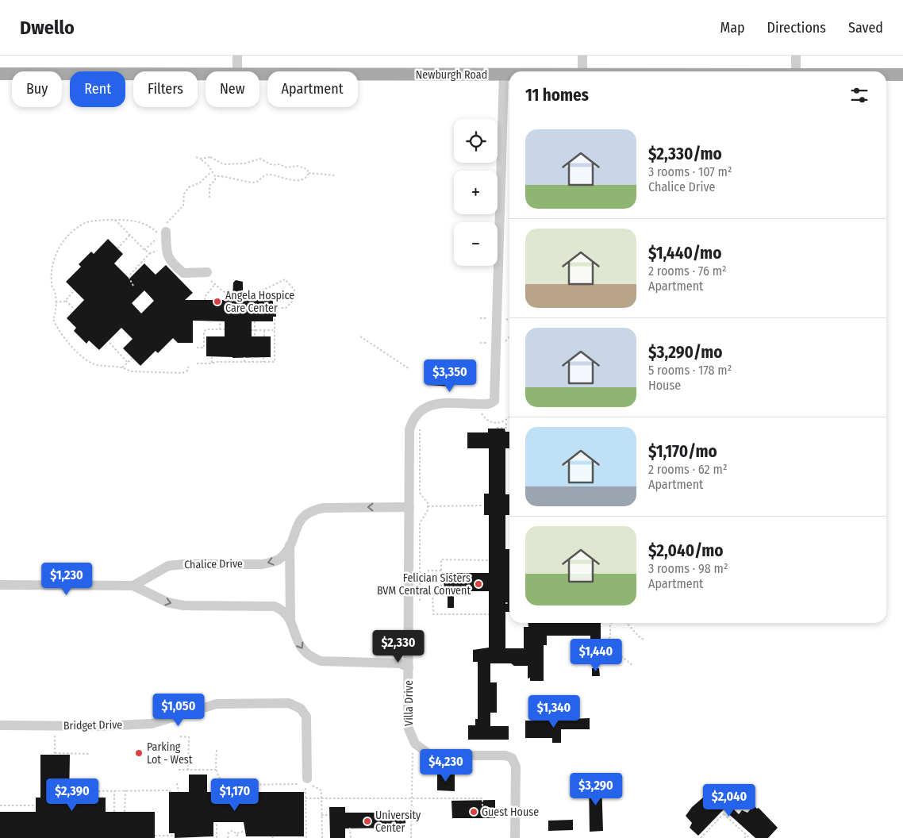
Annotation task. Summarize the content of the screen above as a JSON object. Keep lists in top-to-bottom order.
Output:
{
  "streets": {
    "main road": ["Newburgh Road"],
    "street": ["Chalice Drive", "Villa Drive", "Bridget Drive"]
  },
  "crossings": [
    ["Chalice Drive", "Villa Drive"]
  ],
  "places": [
    "Angela Hospice Care Center",
    "Felician Sisters BVM Central Convent",
    "Parking Lot - West",
    "Guest House",
    "University Center"
  ],
  "page": {
    "header": "Dwello",
    "nav": ["Map", "Directions", "Saved"],
    "chip": [
      "Buy",
      "Rent",
      "Filters",
      "New",
      "Apartment"
    ],
    "heading": "11 homes",
    "map_buttons": ["+", "−"],
    "list": [
      {
        "name": "$2,330/mo",
        "note": "3 rooms · 107 m² · Chalice Drive"
      },
      {
        "name": "$1,440/mo",
        "note": "2 rooms · 76 m² · Apartment"
      },
      {
        "name": "$3,290/mo",
        "note": "5 rooms · 178 m² · House"
      },
      {
        "name": "$1,170/mo",
        "note": "2 rooms · 62 m² · Apartment"
      },
      {
        "name": "$2,040/mo",
        "note": "3 rooms · 98 m² · Apartment"
      }
    ],
    "price": [
      "$3,350",
      "$1,230",
      "$2,330",
      "$1,440",
      "$1,050",
      "$1,340",
      "$4,230",
      "$3,290",
      "$2,390",
      "$1,170",
      "$2,040"
    ]
  }
}
